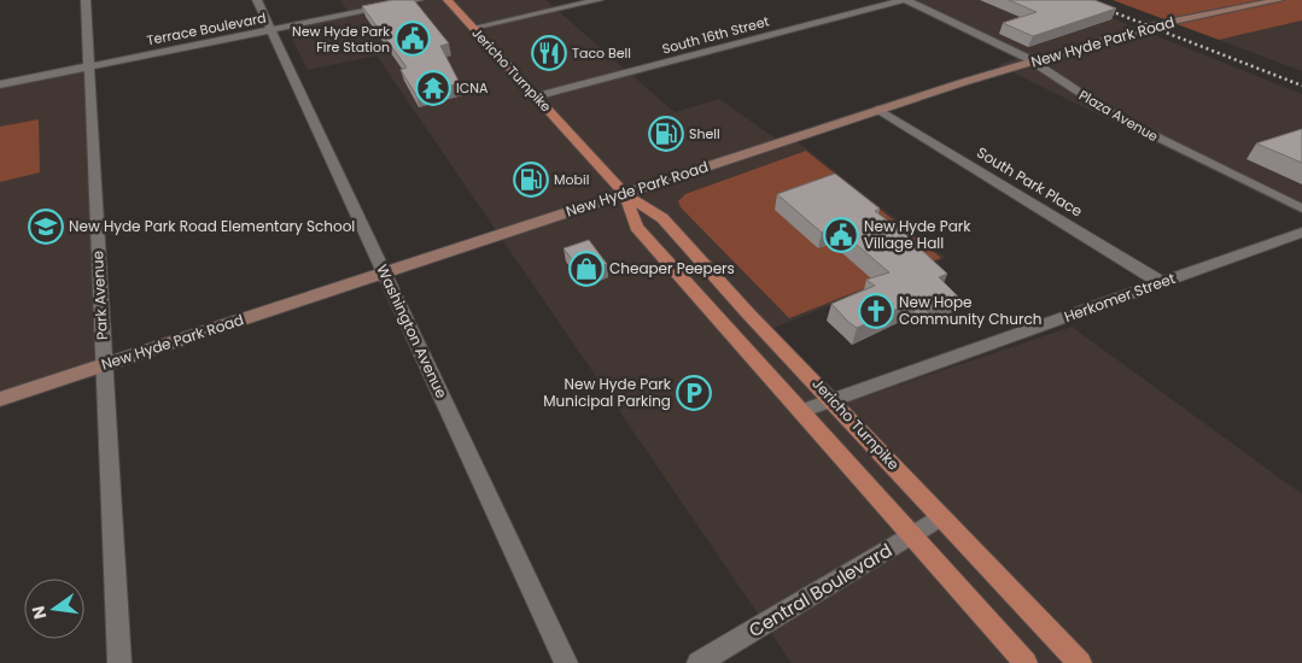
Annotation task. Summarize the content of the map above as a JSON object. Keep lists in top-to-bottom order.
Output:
{
  "streets": {
    "main road": ["New Hyde Park Road", "Jericho Turnpike"],
    "street": [
      "Terrace Boulevard",
      "South 16th Street",
      "Plaza Avenue",
      "South Park Place",
      "Park Avenue",
      "Herkomer Street",
      "Washington Avenue",
      "Central Boulevard"
    ]
  },
  "crossings": [
    ["Terrace Boulevard", "Park Avenue"],
    ["Terrace Boulevard", "Washington Avenue"],
    ["South 16th Street", "Jericho Turnpike"],
    ["South 16th Street", "Plaza Avenue"],
    ["New Hyde Park Road", "Jericho Turnpike"],
    ["New Hyde Park Road", "Plaza Avenue"],
    ["New Hyde Park Road", "South Park Place"],
    ["New Hyde Park Road", "Park Avenue"],
    ["New Hyde Park Road", "Washington Avenue"],
    ["Jericho Turnpike", "Herkomer Street"],
    ["Jericho Turnpike", "Central Boulevard"],
    ["South Park Place", "Herkomer Street"]
  ],
  "places": {
    "public building": ["New Hyde Park Fire Station", "New Hyde Park Village Hall"],
    "restaurant": ["Taco Bell"],
    "temple": ["ICNA"],
    "fuel station": ["Shell", "Mobil"],
    "school or university": ["New Hyde Park Road Elementary School"],
    "shop": ["Cheaper Peepers"],
    "church": ["New Hope Community Church"],
    "parking": ["New Hyde Park Municipal Parking"]
  },
  "north": "left"
}
